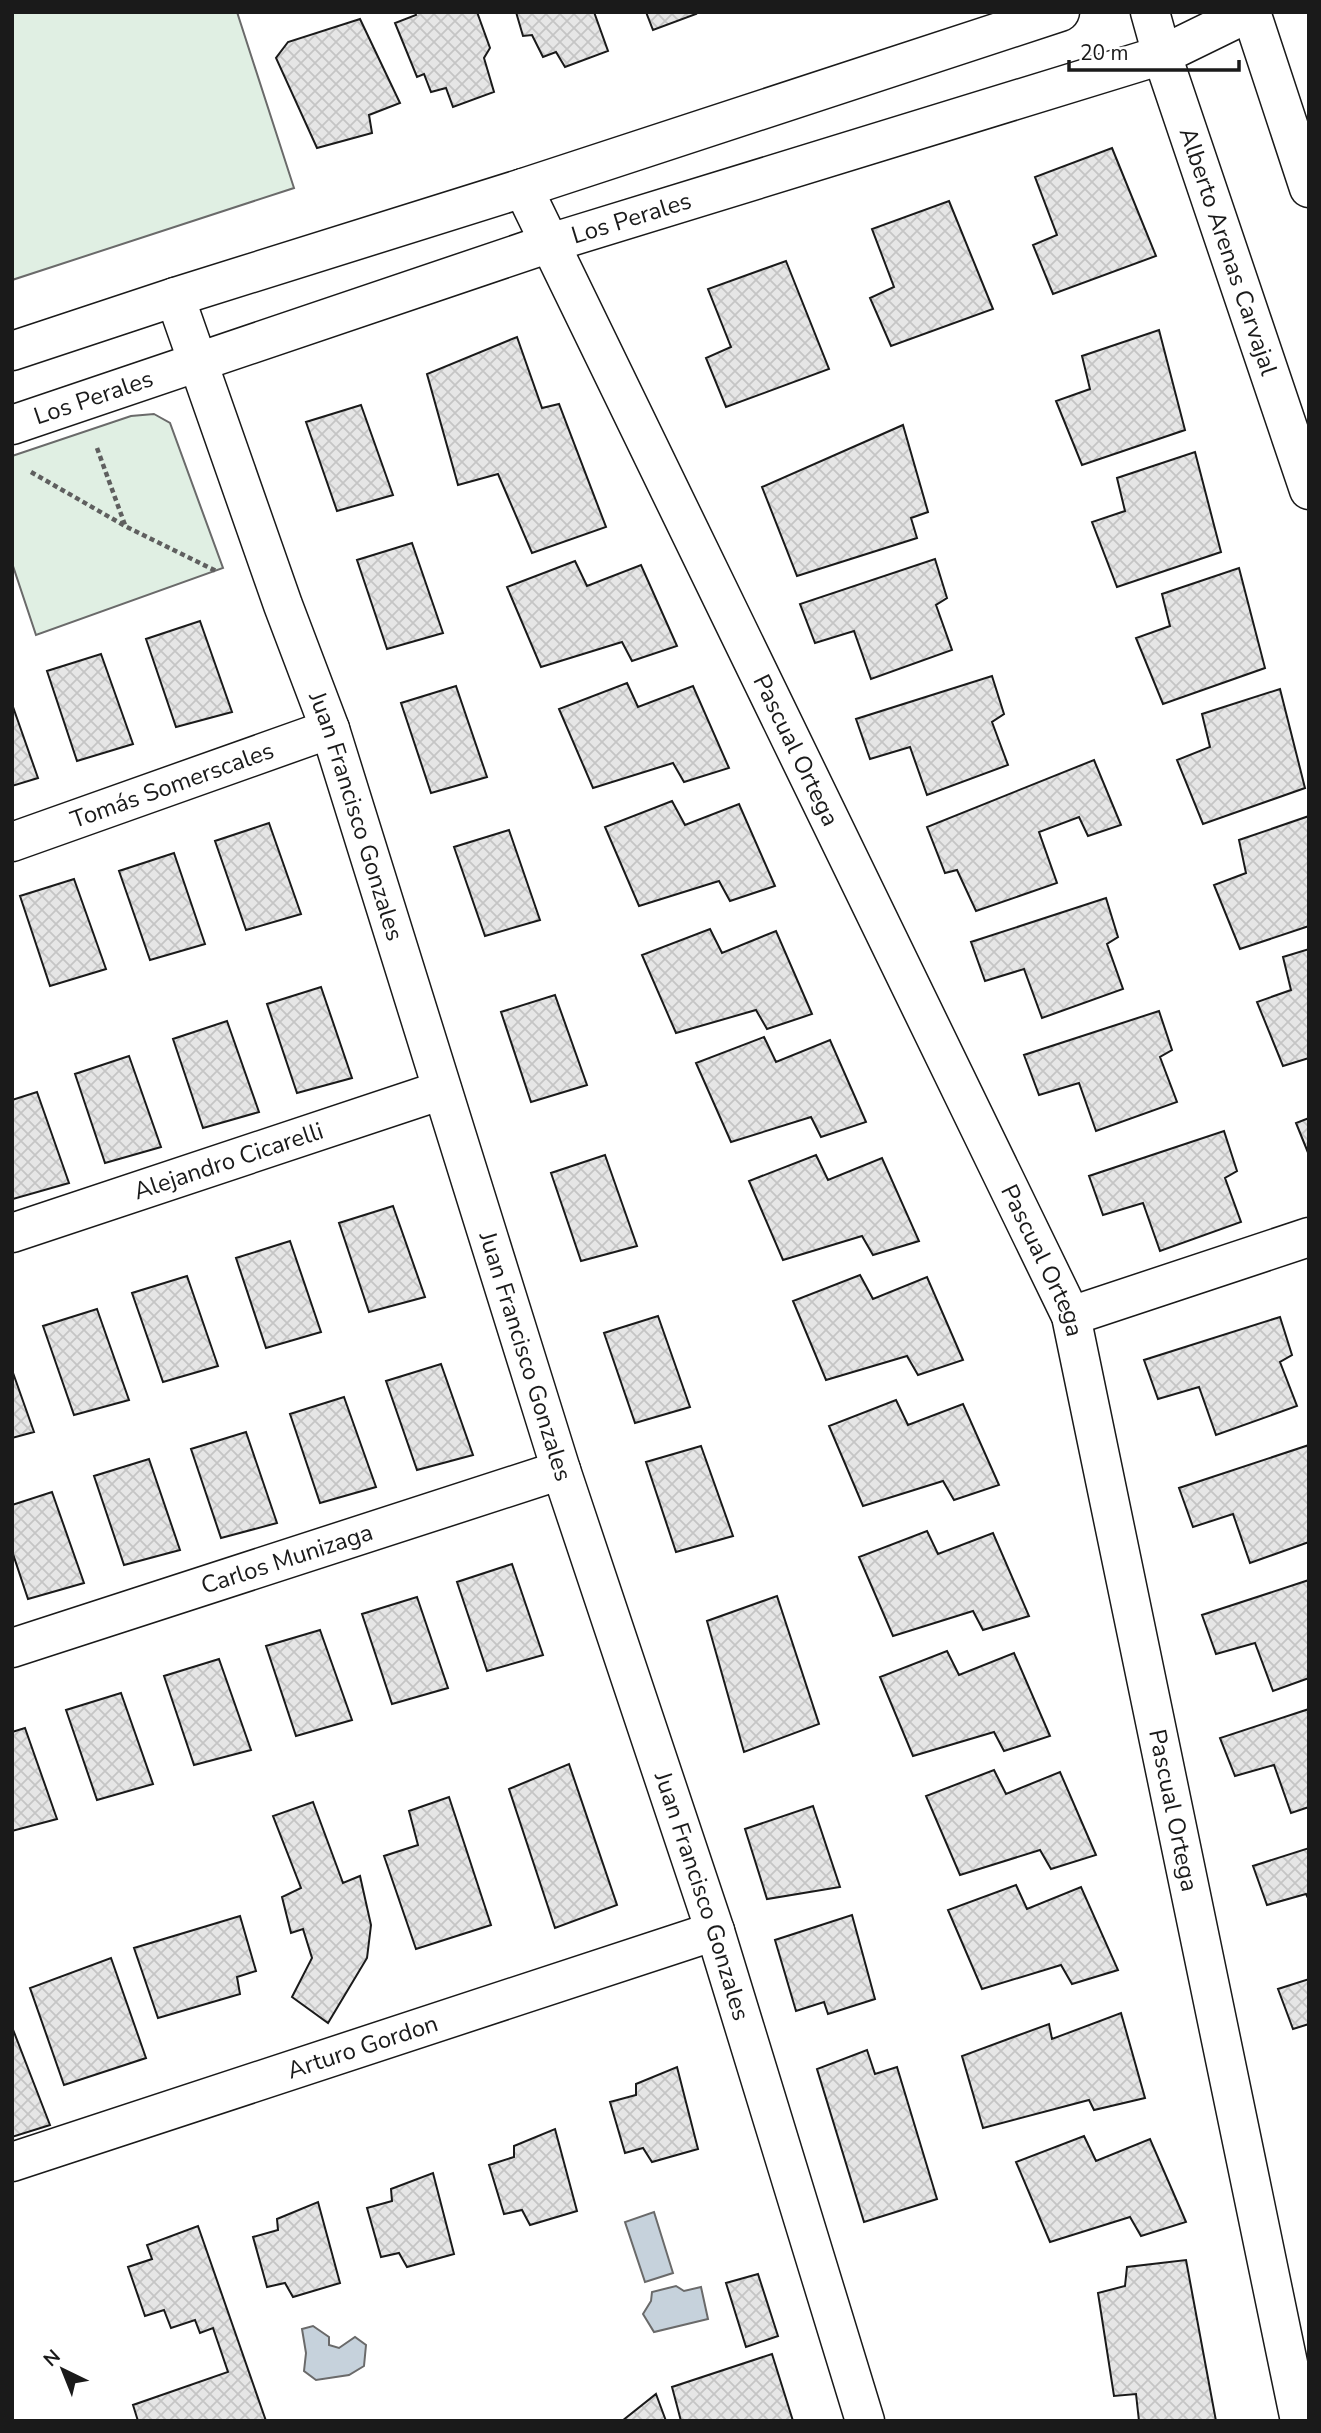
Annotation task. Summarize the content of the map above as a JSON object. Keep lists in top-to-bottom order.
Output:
{
  "streets": {
    "street": [
      "Los Perales",
      "Alberto Arenas Carvajal",
      "Pascual Ortega",
      "Tomás Somerscales",
      "Juan Francisco Gonzales",
      "Alejandro Cicarelli",
      "Carlos Munizaga",
      "Arturo Gordon"
    ]
  },
  "crossings": [
    ["Los Perales", "Alberto Arenas Carvajal"],
    ["Los Perales", "Pascual Ortega"],
    ["Los Perales", "Juan Francisco Gonzales"],
    ["Tomás Somerscales", "Juan Francisco Gonzales"],
    ["Juan Francisco Gonzales", "Alejandro Cicarelli"],
    ["Juan Francisco Gonzales", "Carlos Munizaga"],
    ["Juan Francisco Gonzales", "Arturo Gordon"]
  ],
  "scale_bar": "20 m",
  "north": "top left"
}
